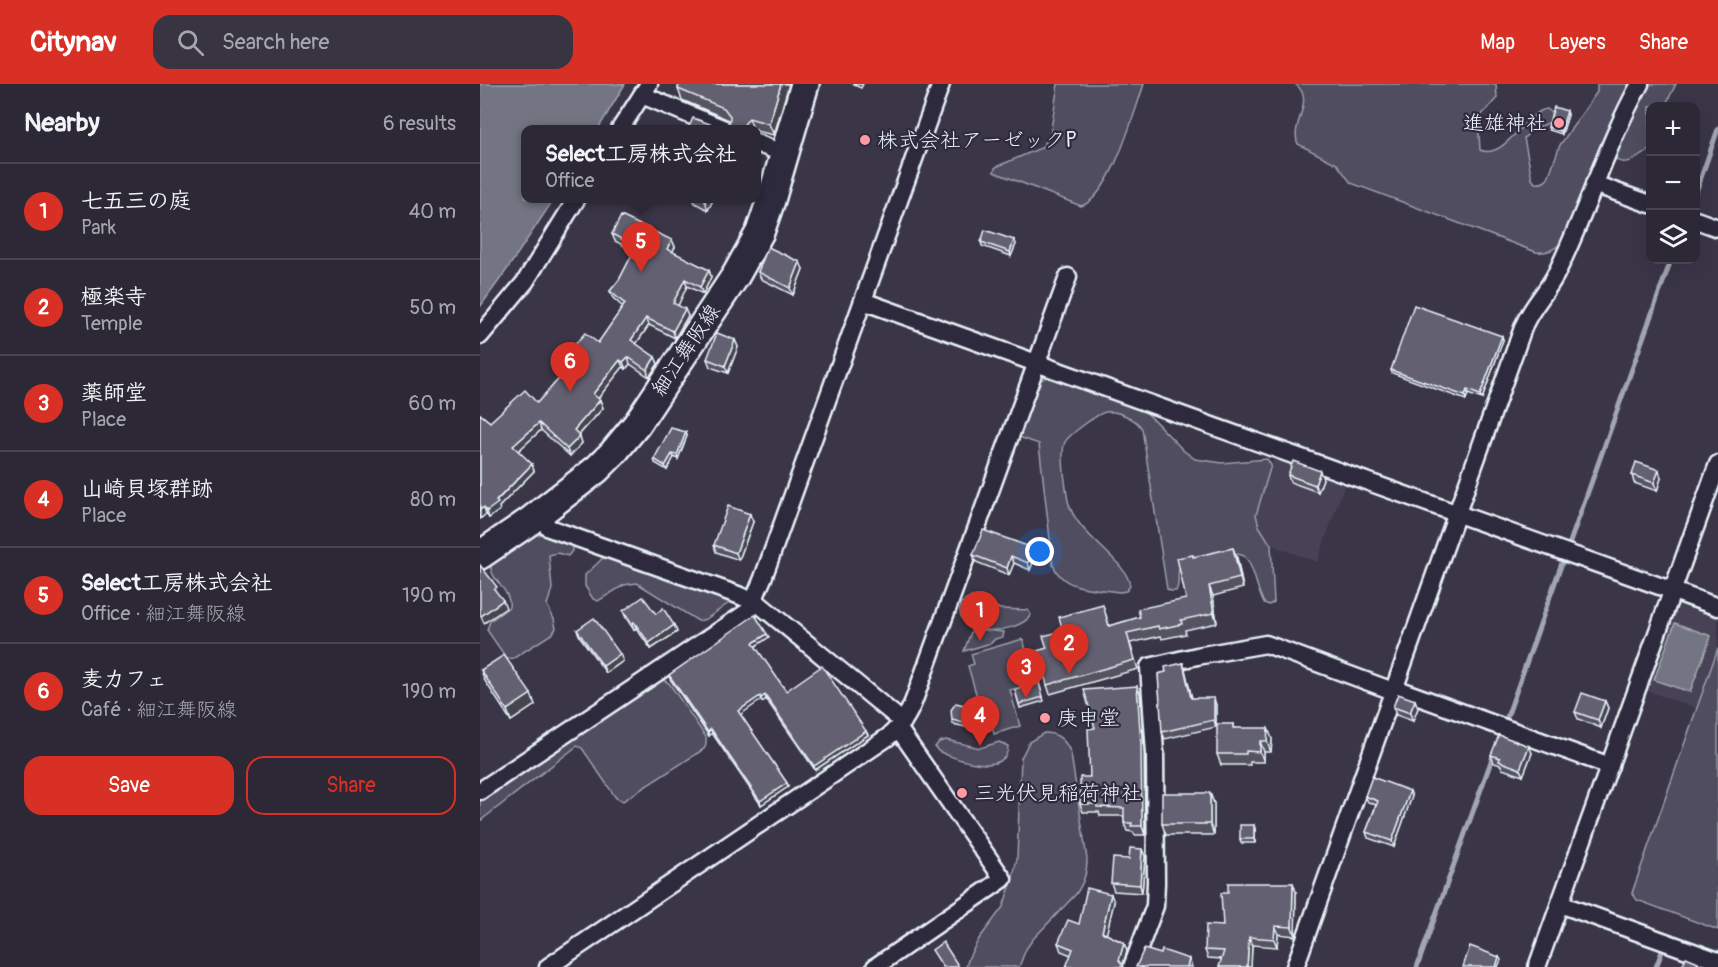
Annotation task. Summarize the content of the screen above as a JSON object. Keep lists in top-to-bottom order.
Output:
{
  "streets": {
    "main road": ["細江舞阪線"]
  },
  "places": [
    "進雄神社",
    "株式会社アーゼックP",
    "庚申堂",
    "三光伏見稲荷神社"
  ],
  "page": {
    "header": "Citynav",
    "search": "Search here",
    "nav": ["Map", "Layers", "Share"],
    "heading": ["Nearby", "6 results"],
    "map_buttons": ["+", "−"],
    "popup": ["Select工房株式会社", "Office"],
    "list": [
      {
        "mark": "1",
        "name": "七五三の庭",
        "note": "Park",
        "value": "40 m"
      },
      {
        "mark": "2",
        "name": "極楽寺",
        "note": "Temple",
        "value": "50 m"
      },
      {
        "mark": "3",
        "name": "薬師堂",
        "note": "Place",
        "value": "60 m"
      },
      {
        "mark": "4",
        "name": "山崎貝塚群跡",
        "note": "Place",
        "value": "80 m"
      },
      {
        "mark": "5",
        "name": "Select工房株式会社",
        "note": "Office · 細江舞阪線",
        "value": "190 m"
      },
      {
        "mark": "6",
        "name": "麦カフェ",
        "note": "Café · 細江舞阪線",
        "value": "190 m"
      }
    ],
    "pins": [
      "5",
      "6",
      "1",
      "2",
      "3",
      "4"
    ],
    "buttons": ["Save", "Share"]
  }
}
